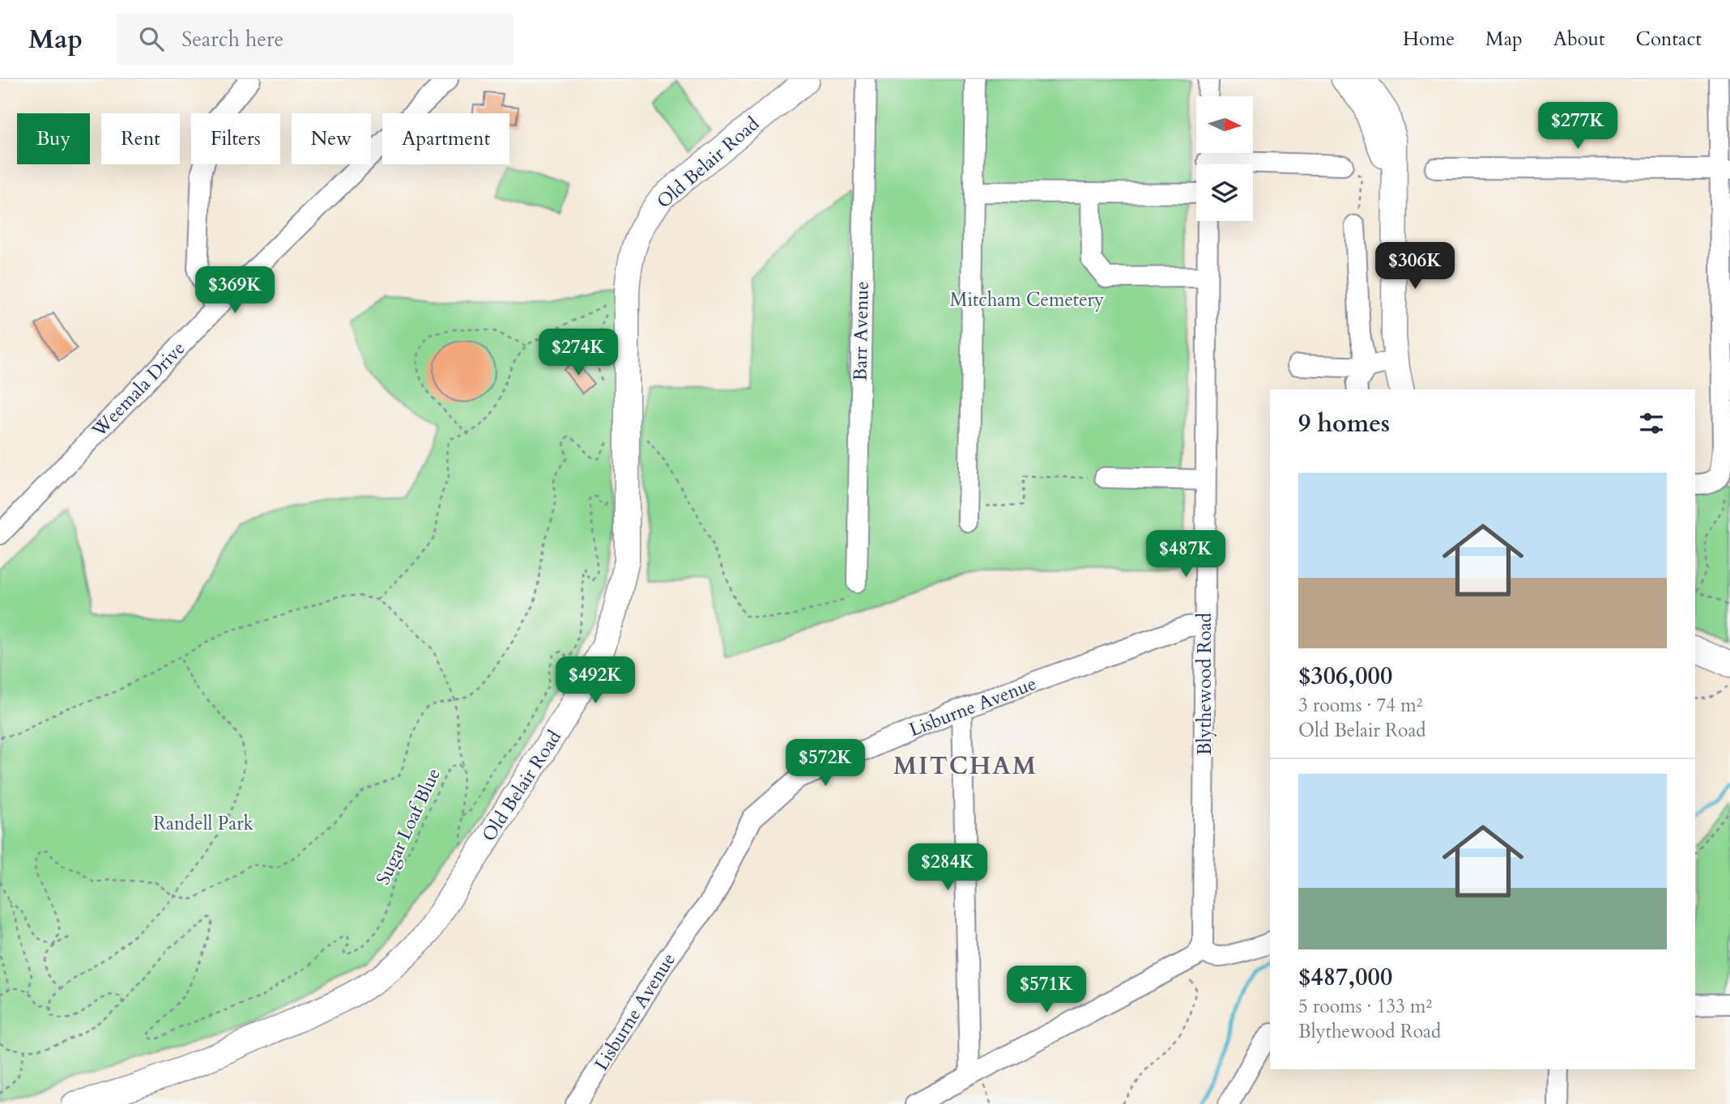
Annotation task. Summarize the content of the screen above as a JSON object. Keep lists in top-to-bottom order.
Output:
{
  "streets": {
    "main road": ["Old Belair Road"],
    "street": [
      "Barr Avenue",
      "Weemala Drive",
      "Blythewood Road",
      "Lisburne Avenue"
    ],
    "path": ["Sugar Loaf Blue"]
  },
  "crossings": [
    ["Blythewood Road", "Lisburne Avenue"]
  ],
  "districts": ["MITCHAM"],
  "parks": ["Mitcham Cemetery", "Randell Park"],
  "north": "right",
  "page": {
    "header": "Map",
    "search": "Search here",
    "nav": [
      "Home",
      "Map",
      "About",
      "Contact"
    ],
    "price": [
      "$277K",
      "$306K",
      "$369K",
      "$274K",
      "$487K",
      "$492K",
      "$572K",
      "$284K",
      "$571K"
    ],
    "chip": [
      "Buy",
      "Rent",
      "Filters",
      "New",
      "Apartment"
    ],
    "heading": "9 homes",
    "list": [
      {
        "name": "$306,000",
        "note": "3 rooms · 74 m² · Old Belair Road"
      },
      {
        "name": "$487,000",
        "note": "5 rooms · 133 m² · Blythewood Road"
      }
    ]
  }
}
